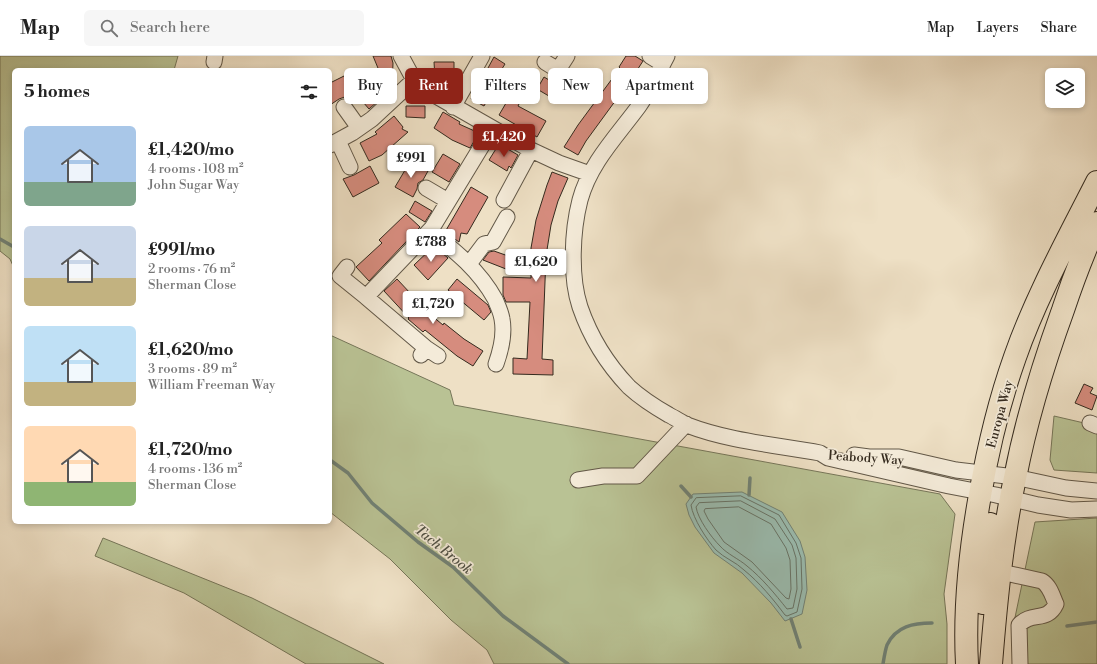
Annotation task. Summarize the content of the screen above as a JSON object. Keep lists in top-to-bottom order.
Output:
{
  "streets": {
    "highway": ["Europa Way"],
    "street": ["Peabody Way"]
  },
  "crossings": [
    ["Europa Way", "Peabody Way"]
  ],
  "water": ["Tach Brook"],
  "page": {
    "header": "Map",
    "search": "Search here",
    "nav": ["Map", "Layers", "Share"],
    "chip": [
      "Buy",
      "Rent",
      "Filters",
      "New",
      "Apartment"
    ],
    "heading": "5 homes",
    "list": [
      {
        "name": "£1,420/mo",
        "note": "4 rooms · 108 m² · John Sugar Way"
      },
      {
        "name": "£991/mo",
        "note": "2 rooms · 76 m² · Sherman Close"
      },
      {
        "name": "£1,620/mo",
        "note": "3 rooms · 89 m² · William Freeman Way"
      },
      {
        "name": "£1,720/mo",
        "note": "4 rooms · 136 m² · Sherman Close"
      }
    ],
    "price": [
      "£1,420",
      "£991",
      "£788",
      "£1,620",
      "£1,720"
    ]
  }
}
